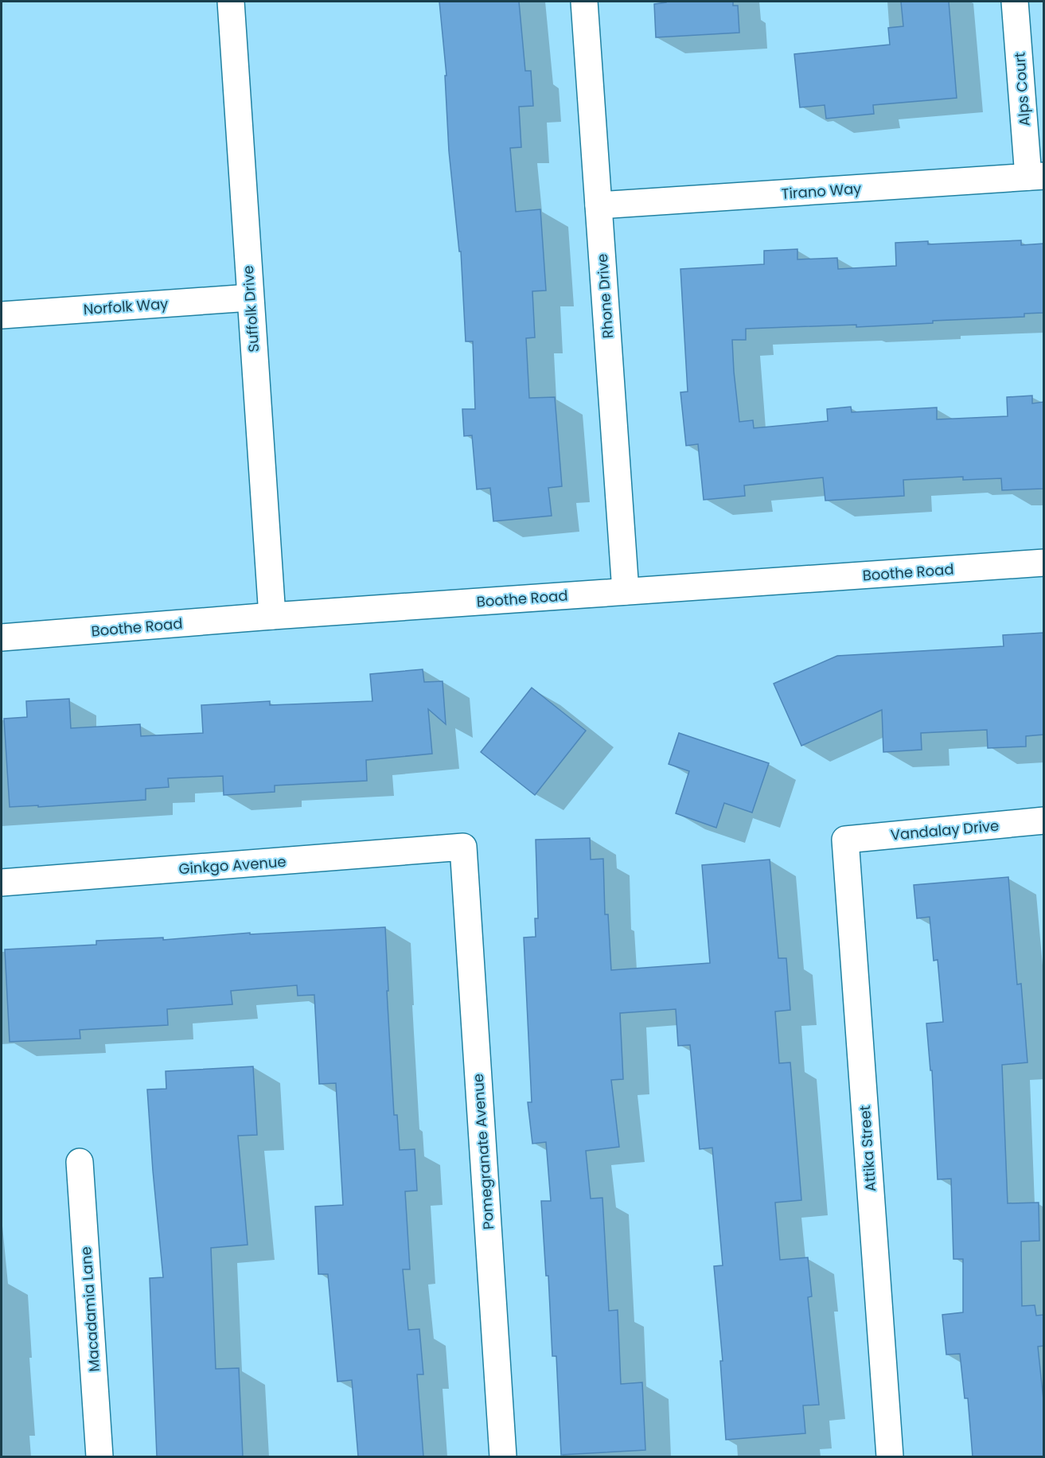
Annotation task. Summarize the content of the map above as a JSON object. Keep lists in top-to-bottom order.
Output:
{
  "streets": {
    "street": [
      "Alps Court",
      "Tirano Way",
      "Rhone Drive",
      "Norfolk Way",
      "Suffolk Drive",
      "Boothe Road",
      "Vandalay Drive",
      "Ginkgo Avenue",
      "Attika Street",
      "Pomegranate Avenue",
      "Macadamia Lane"
    ]
  },
  "crossings": [
    ["Alps Court", "Tirano Way"],
    ["Tirano Way", "Rhone Drive"],
    ["Rhone Drive", "Boothe Road"],
    ["Norfolk Way", "Suffolk Drive"],
    ["Suffolk Drive", "Boothe Road"],
    ["Vandalay Drive", "Attika Street"],
    ["Ginkgo Avenue", "Pomegranate Avenue"]
  ]
}
